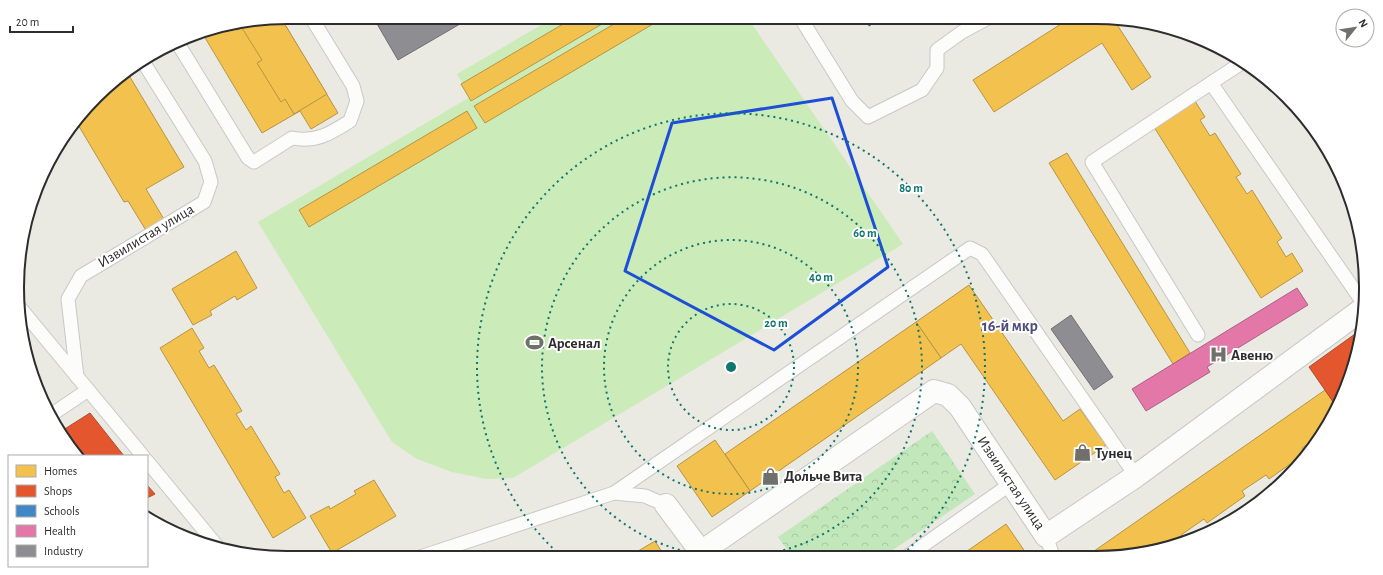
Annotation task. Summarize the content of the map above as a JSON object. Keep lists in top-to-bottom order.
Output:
{
  "streets": {
    "street": ["Извилистая улица"]
  },
  "districts": ["16-й мкр"],
  "places": {
    "sports": ["Арсенал"],
    "hospital": ["Авеню"],
    "shop": ["Тунец", "Дольче Вита"]
  },
  "legend": [
    "Homes",
    "Shops",
    "Schools",
    "Health",
    "Industry"
  ],
  "scale_bar": "20 m",
  "north": "top right",
  "rings": [
    "80 m",
    "60 m",
    "40 m",
    "20 m"
  ]
}
